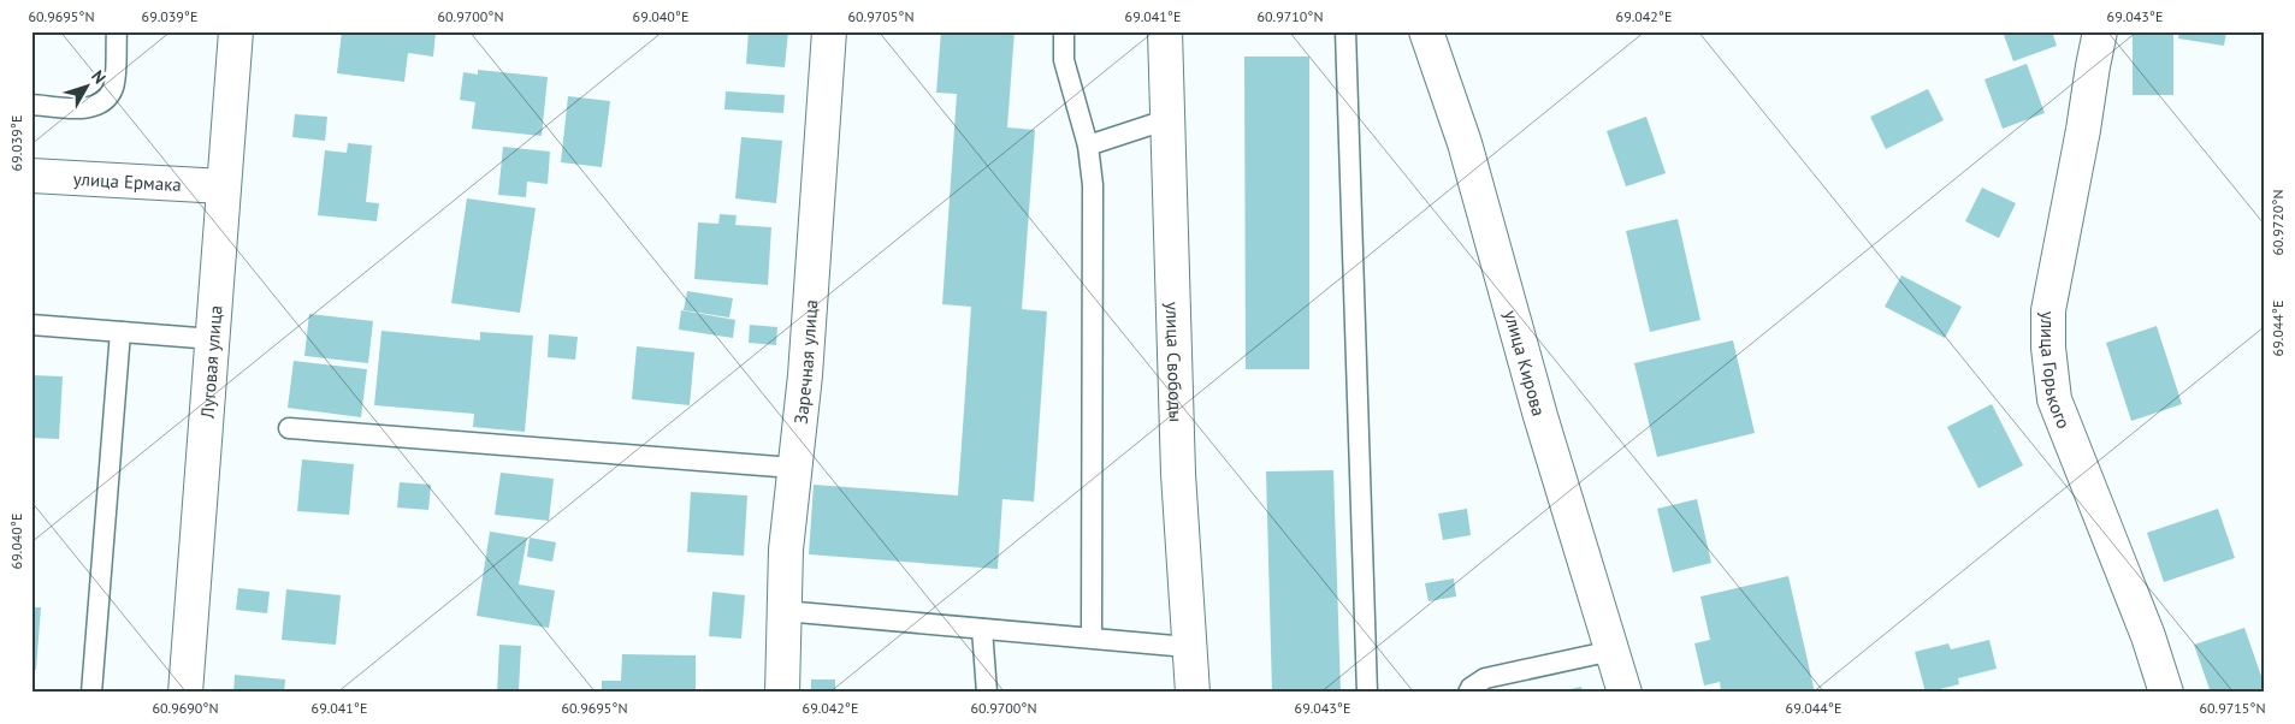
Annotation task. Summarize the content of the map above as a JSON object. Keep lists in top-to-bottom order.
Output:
{
  "streets": {
    "street": [
      "улица Ермака",
      "Луговая улица",
      "Заречная улица",
      "улица Свободы",
      "улица Кирова",
      "улица Горького"
    ]
  },
  "crossings": [
    ["улица Ермака", "Луговая улица"]
  ],
  "north": "top right",
  "coordinates": [
    "60.9695°N",
    "69.039°E",
    "60.9700°N",
    "69.040°E",
    "60.9705°N",
    "69.041°E",
    "60.9710°N",
    "69.042°E",
    "69.043°E",
    "60.9720°N",
    "69.044°E",
    "60.9690°N",
    "60.9715°N"
  ]
}
